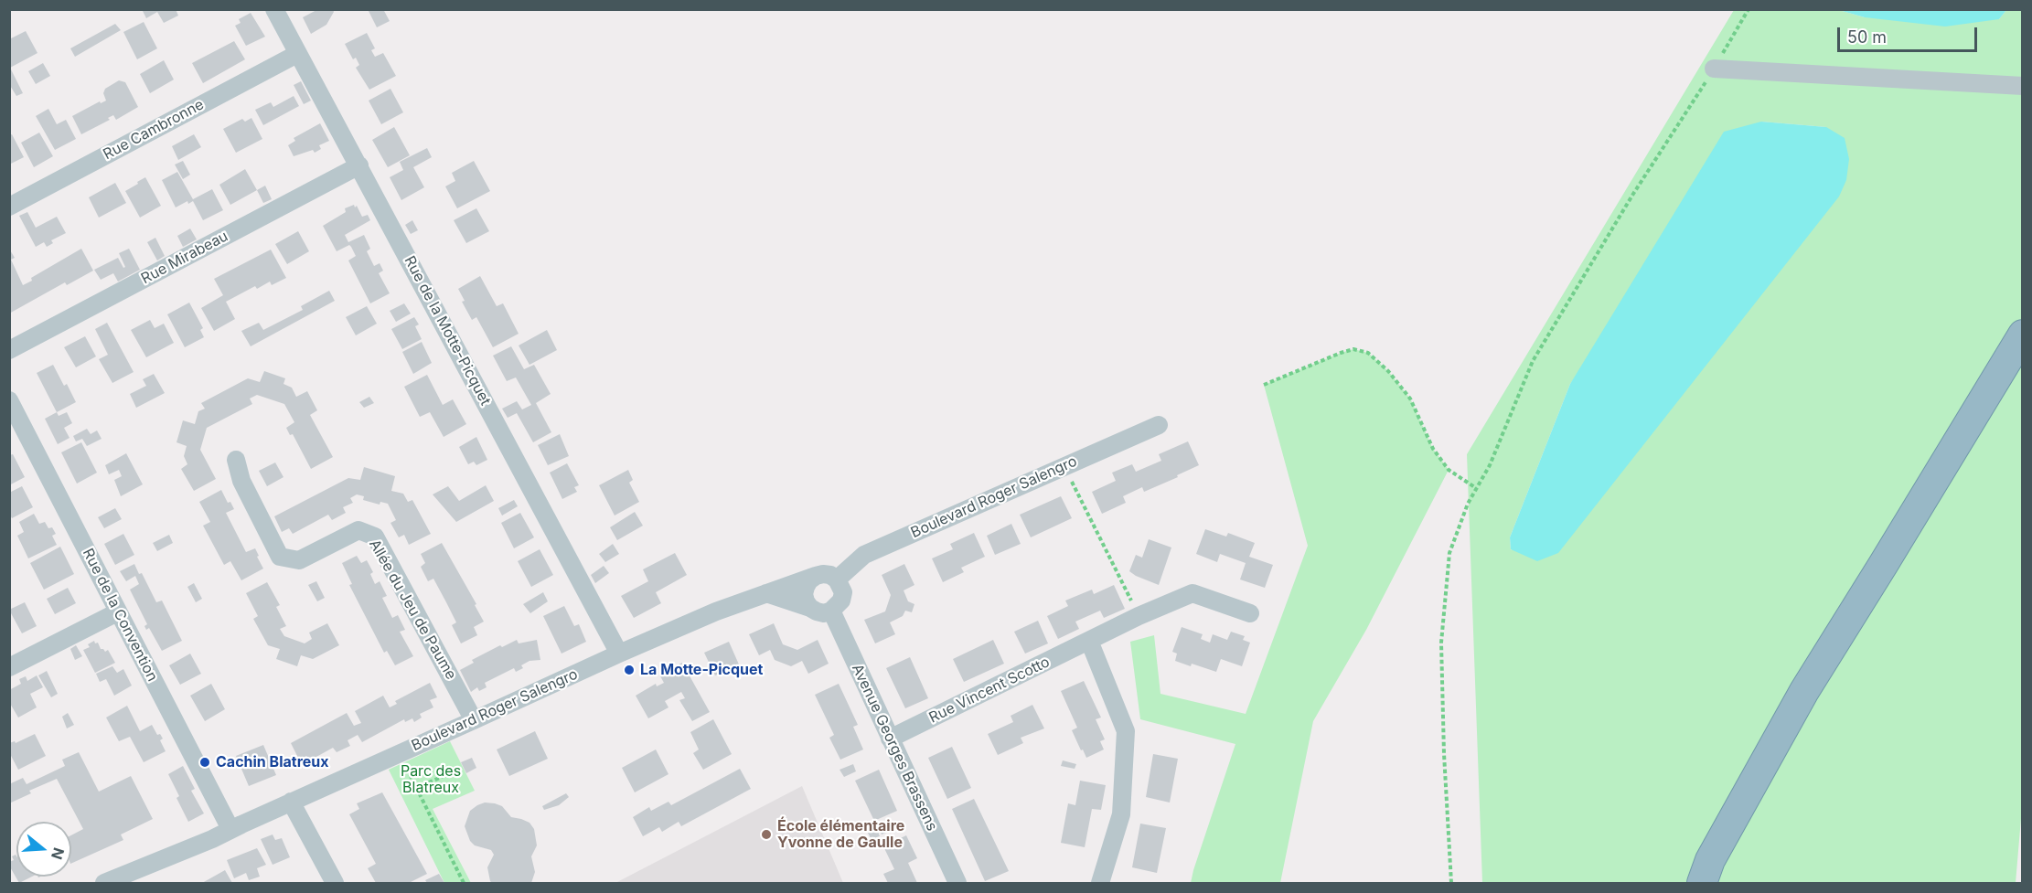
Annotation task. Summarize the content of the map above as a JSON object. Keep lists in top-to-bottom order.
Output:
{
  "streets": {
    "street": [
      "Rue Cambronne",
      "Rue Mirabeau",
      "Rue de la Motte-Picquet",
      "Boulevard Roger Salengro",
      "Allée du Jeu de Paume",
      "Rue de la Convention",
      "Rue Vincent Scotto",
      "Avenue Georges Brassens"
    ]
  },
  "crossings": [
    ["Rue Cambronne", "Rue de la Motte-Picquet"],
    ["Rue Mirabeau", "Rue de la Motte-Picquet"],
    ["Rue de la Motte-Picquet", "Boulevard Roger Salengro"],
    ["Boulevard Roger Salengro", "Allée du Jeu de Paume"],
    ["Boulevard Roger Salengro", "Rue de la Convention"],
    ["Boulevard Roger Salengro", "Avenue Georges Brassens"],
    ["Rue Vincent Scotto", "Avenue Georges Brassens"]
  ],
  "parks": ["Parc des Blatreux"],
  "places": ["La Motte-Picquet", "Cachin Blatreux", "École élémentaire Yvonne de Gaulle"],
  "scale_bar": "50 m",
  "north": "right"
}
